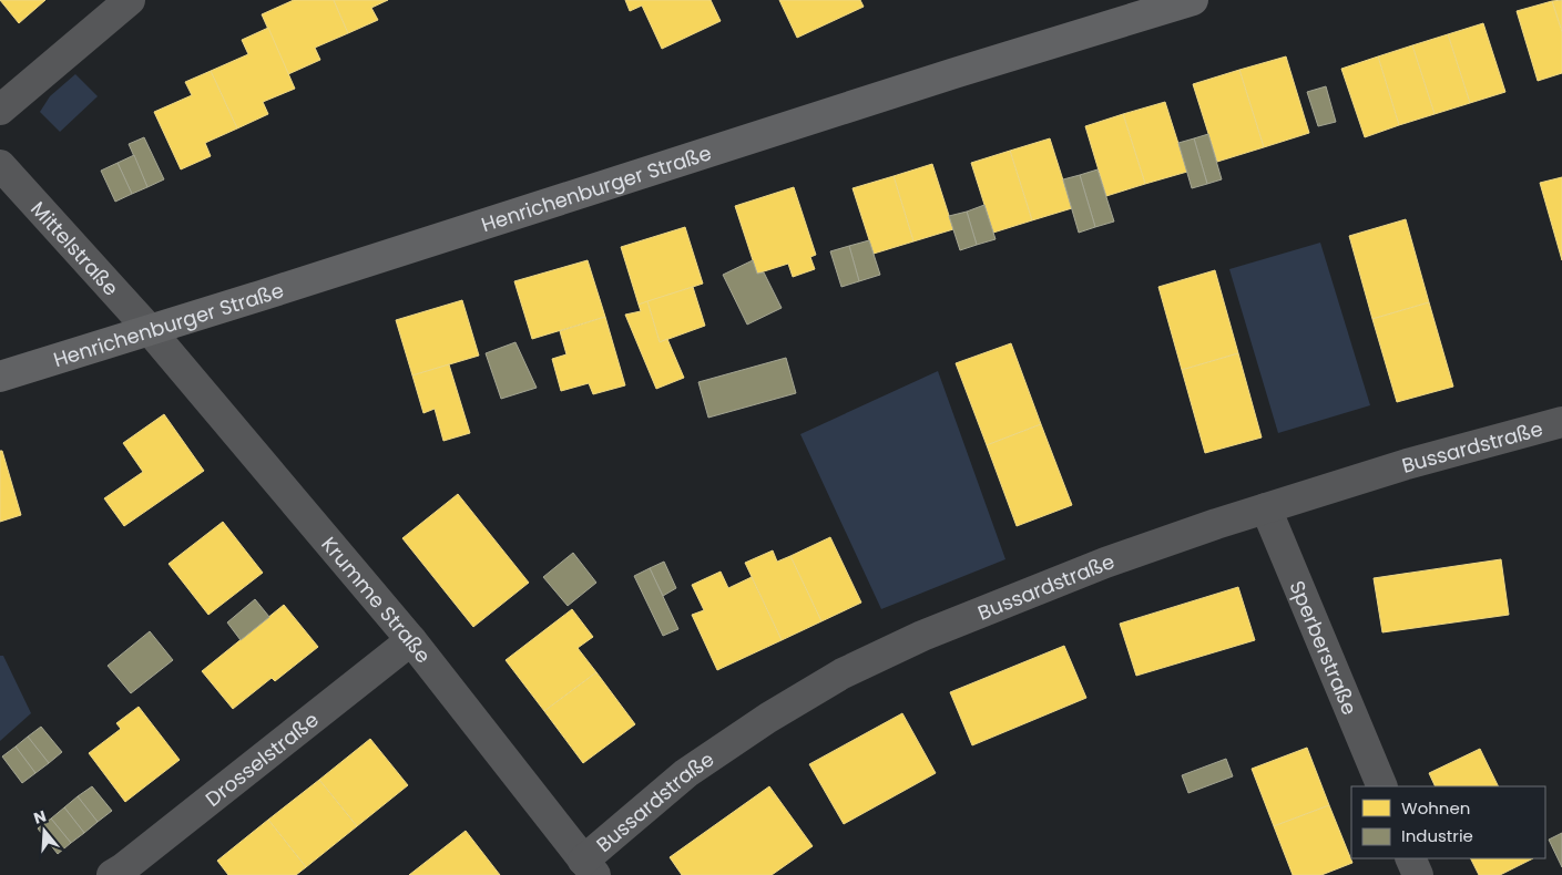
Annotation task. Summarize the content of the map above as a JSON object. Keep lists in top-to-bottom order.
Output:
{
  "streets": {
    "main road": ["Henrichenburger Straße"],
    "street": [
      "Mittelstraße",
      "Bussardstraße",
      "Krumme Straße",
      "Sperberstraße",
      "Drosselstraße"
    ]
  },
  "crossings": [
    ["Henrichenburger Straße", "Mittelstraße"],
    ["Henrichenburger Straße", "Krumme Straße"],
    ["Mittelstraße", "Krumme Straße"],
    ["Bussardstraße", "Krumme Straße"],
    ["Bussardstraße", "Sperberstraße"],
    ["Krumme Straße", "Drosselstraße"]
  ],
  "legend": ["Wohnen", "Industrie"],
  "north": "top"
}
